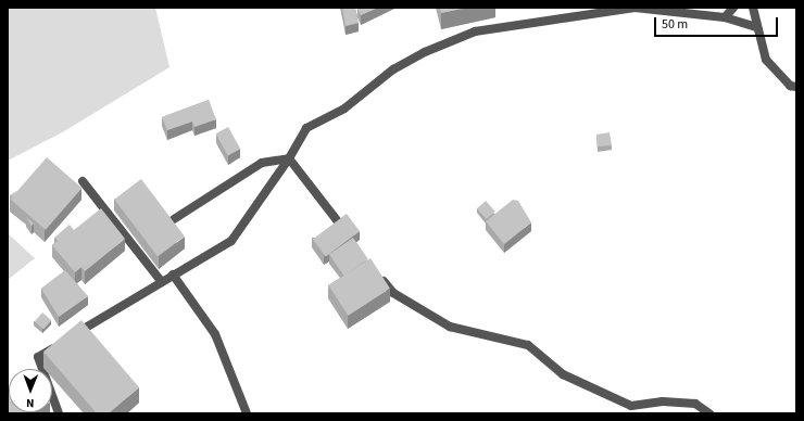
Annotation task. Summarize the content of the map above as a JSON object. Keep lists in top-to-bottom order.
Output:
{
  "scale_bar": "50 m",
  "north": "bottom"
}
